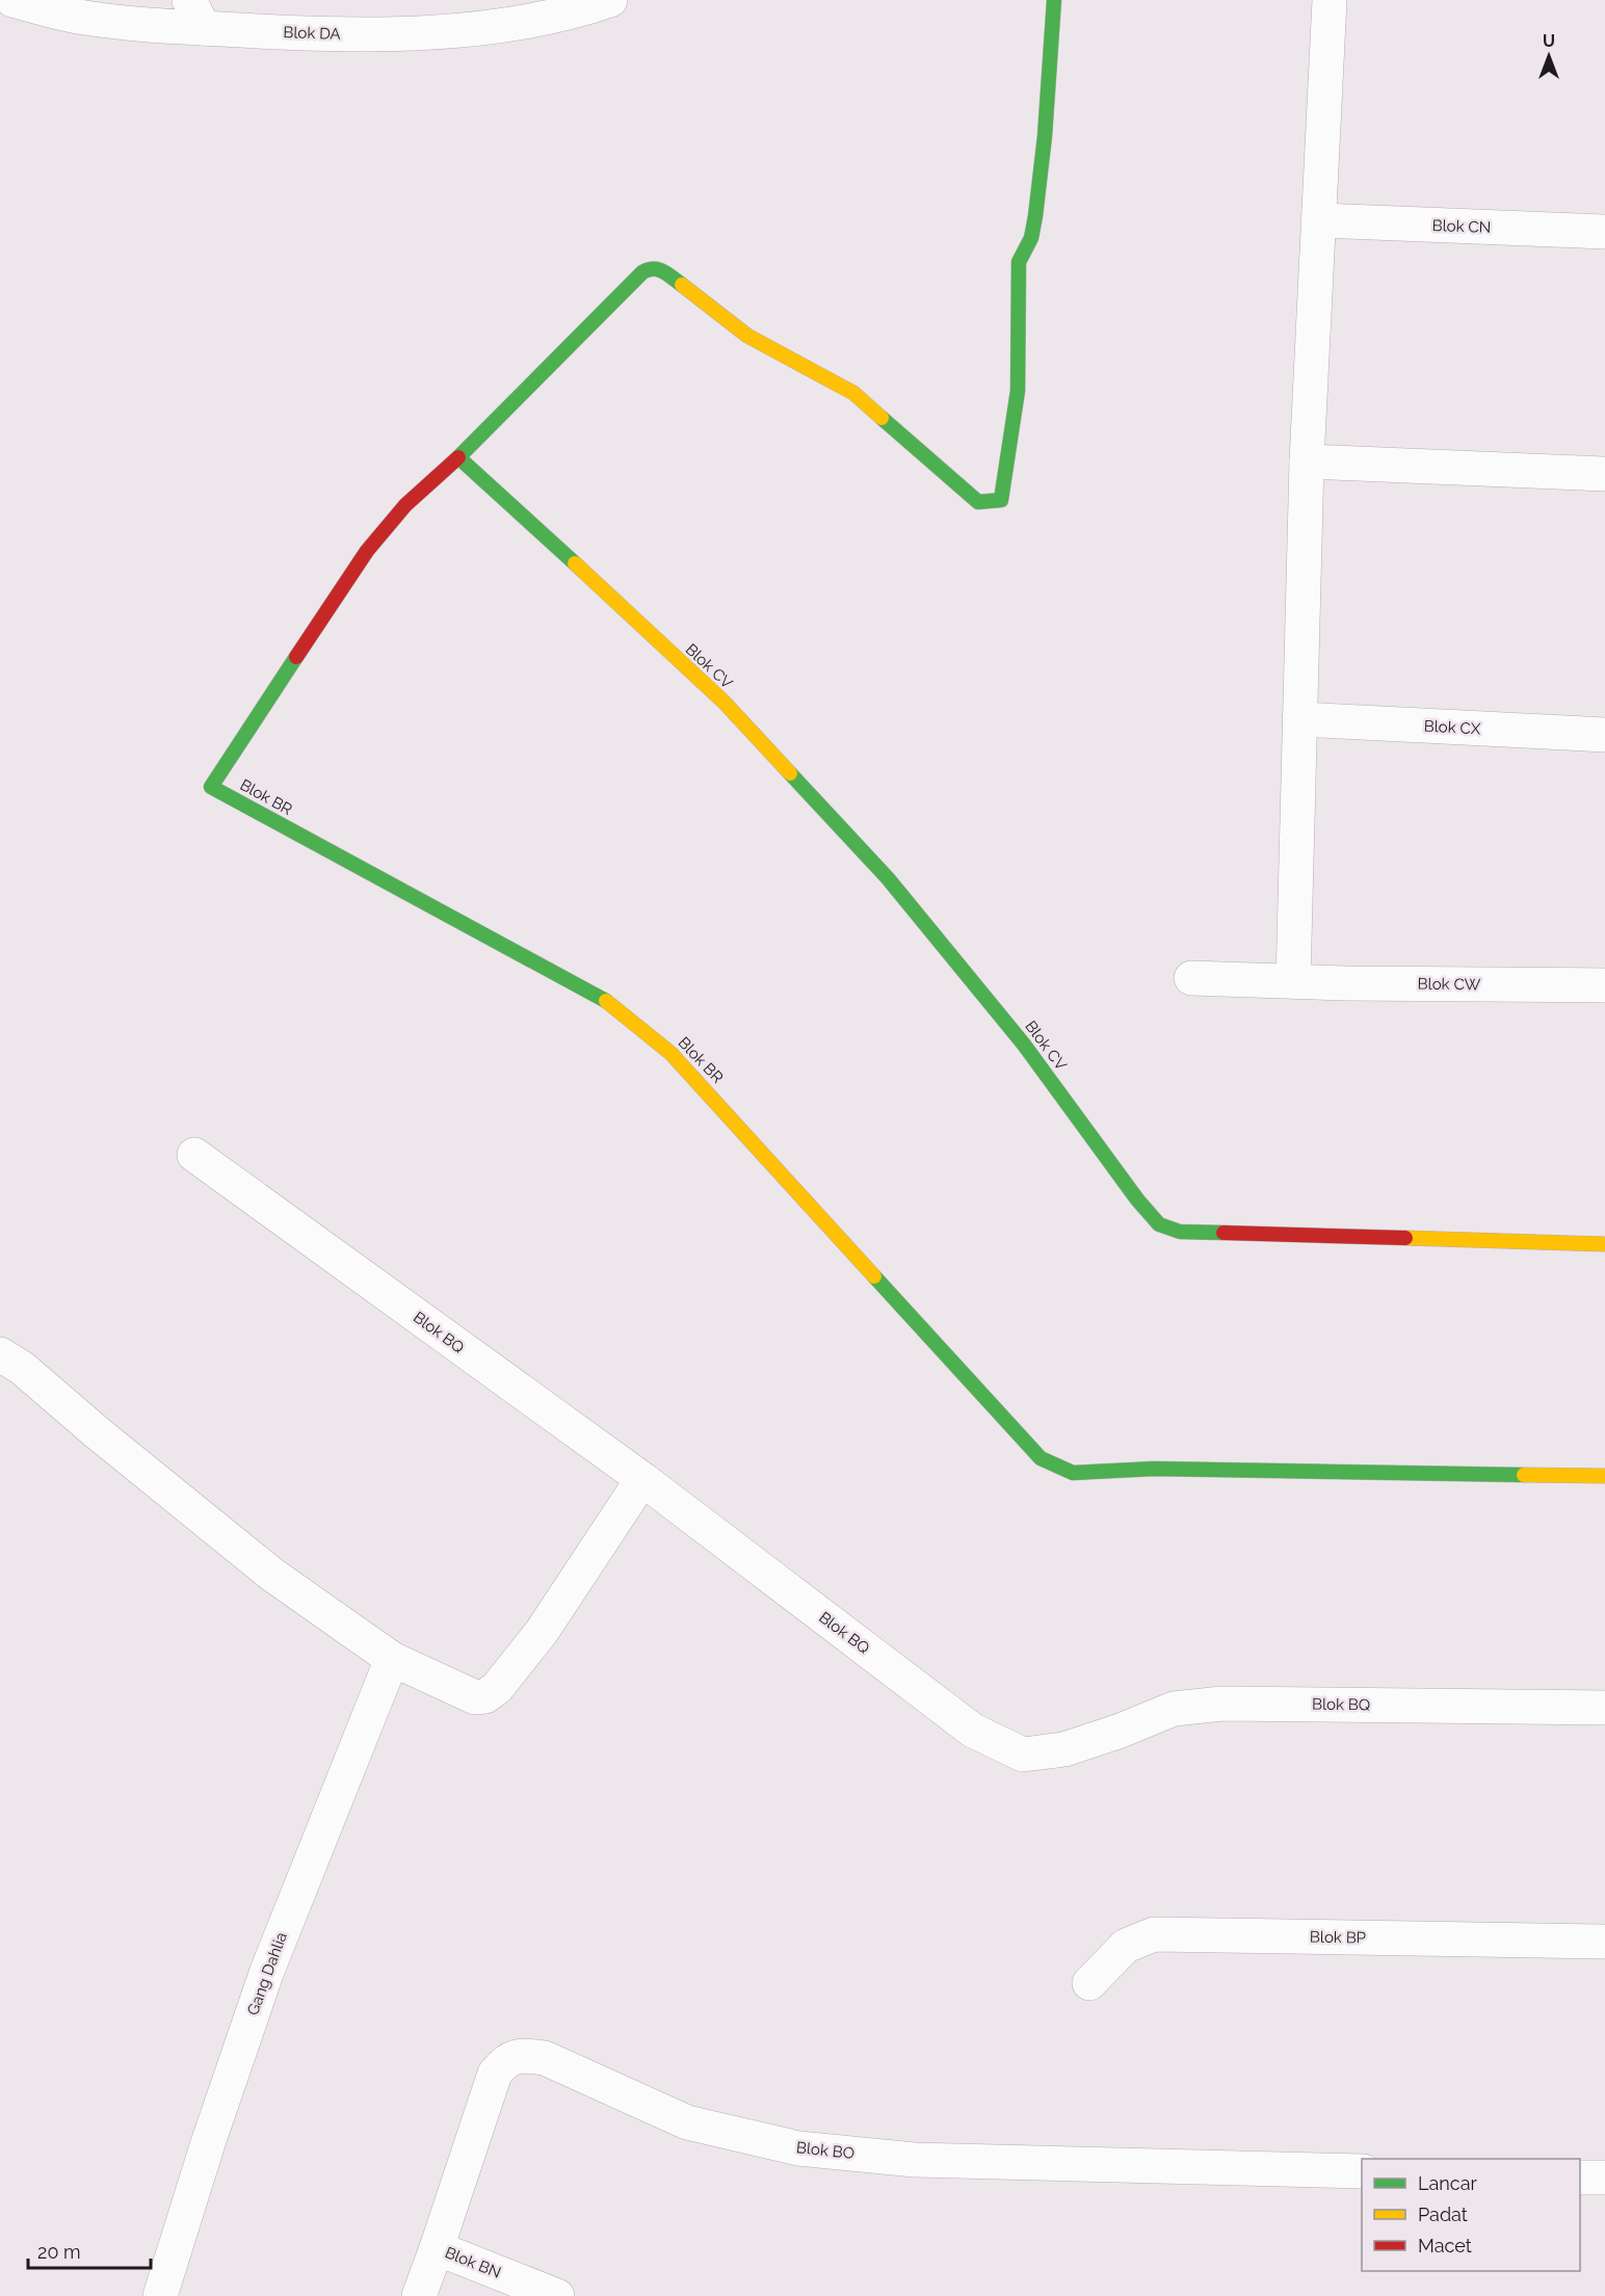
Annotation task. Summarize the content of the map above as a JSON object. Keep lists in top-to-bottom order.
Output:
{
  "streets": {
    "street": [
      "Blok DA",
      "Blok CN",
      "Blok CV",
      "Blok CX",
      "Blok BR",
      "Blok CW",
      "Blok BQ",
      "Blok BP",
      "Gang Dahlia",
      "Blok BO",
      "Blok BN"
    ]
  },
  "crossings": [
    ["Blok CV", "Blok BR"],
    ["Blok BO", "Blok BN"]
  ],
  "legend": ["Lancar", "Padat", "Macet"],
  "scale_bar": "20 m",
  "north": "top"
}
